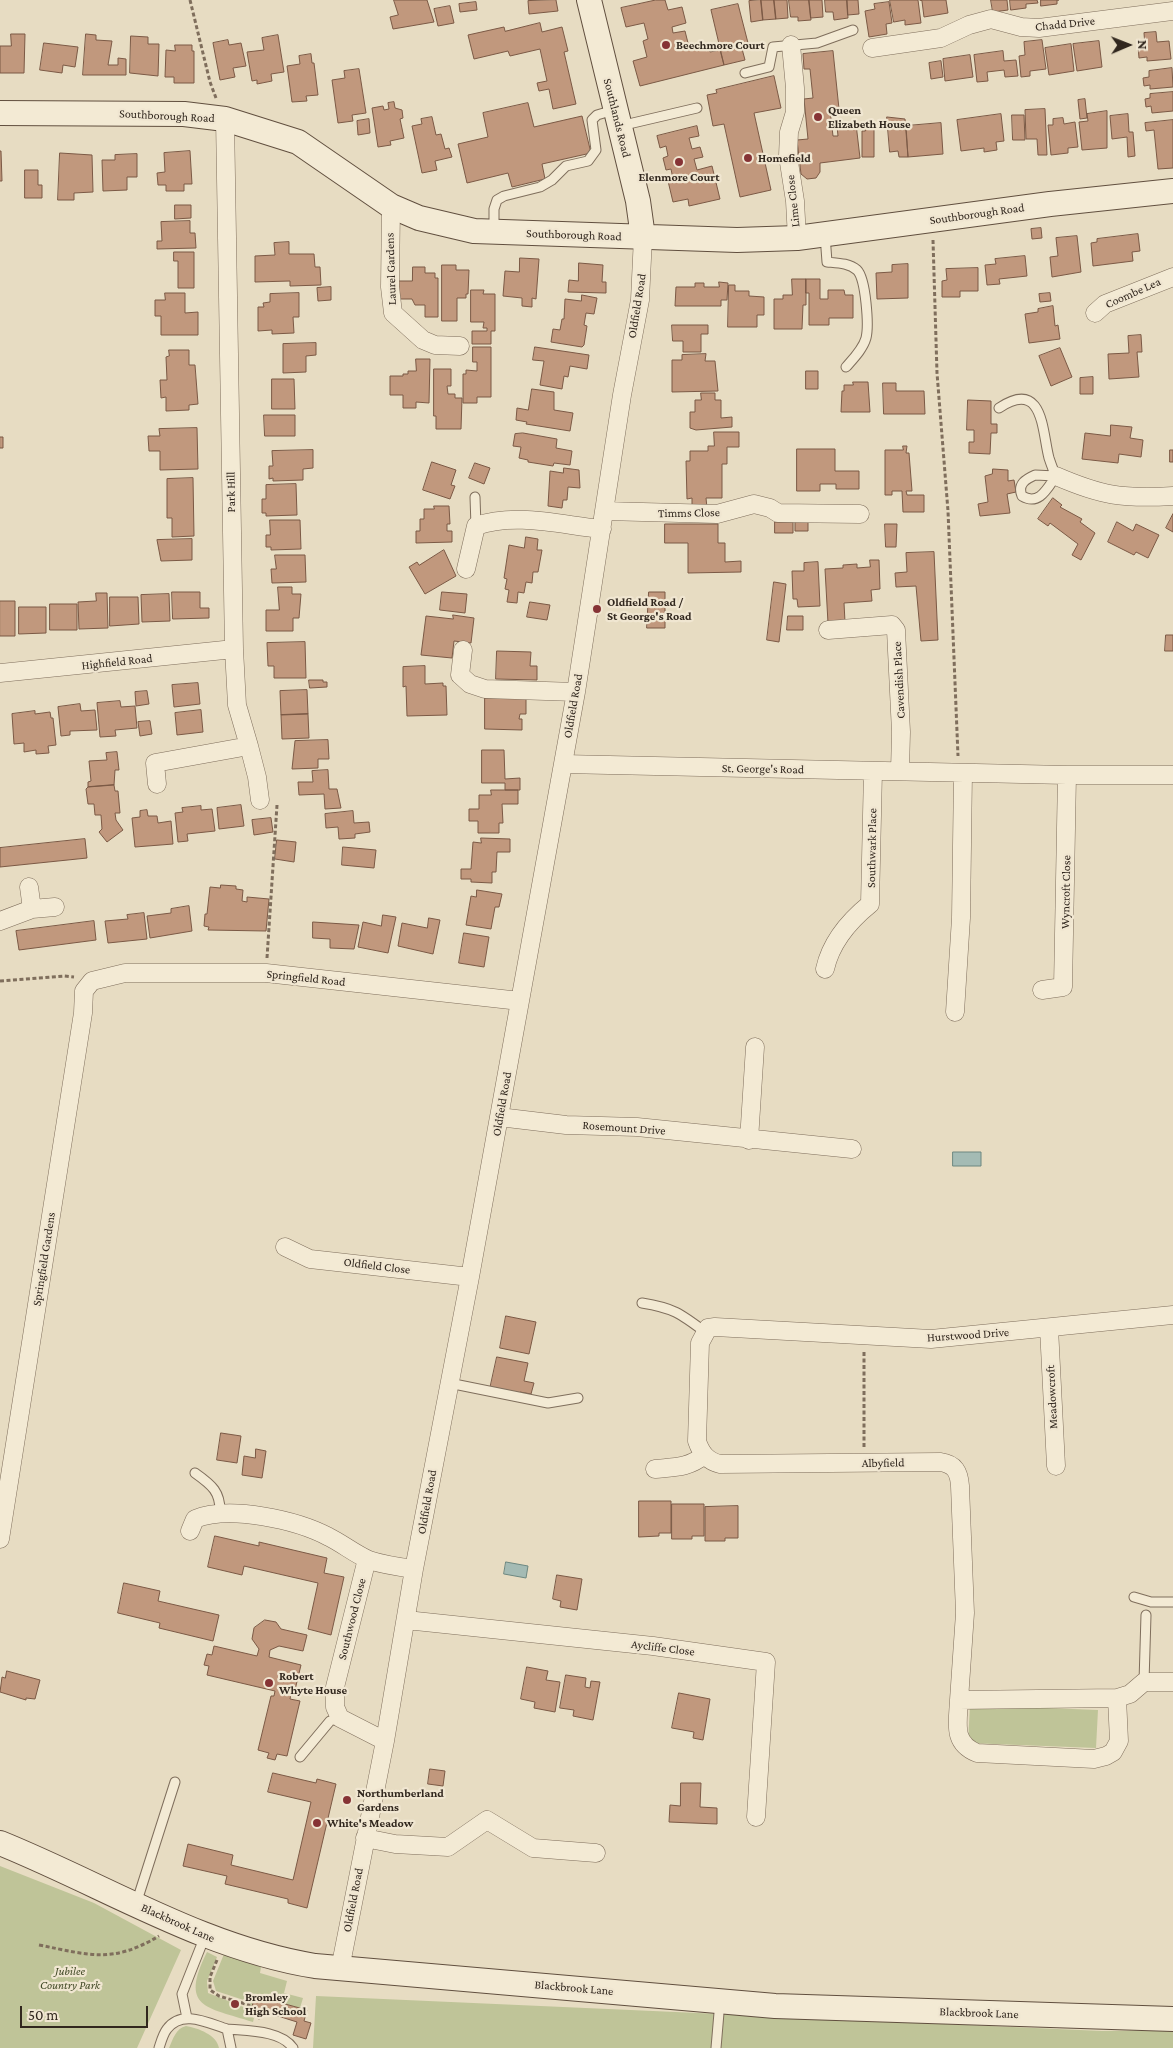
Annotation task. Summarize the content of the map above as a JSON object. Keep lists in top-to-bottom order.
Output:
{
  "streets": {
    "street": [
      "Chadd Drive",
      "Southborough Road",
      "Southlands Road",
      "Lime Close",
      "Laurel Gardens",
      "Coombe Lea",
      "Oldfield Road",
      "Park Hill",
      "Timms Close",
      "Highfield Road",
      "Cavendish Place",
      "St. George's Road",
      "Southwark Place",
      "Wyncroft Close",
      "Springfield Road",
      "Rosemount Drive",
      "Springfield Gardens",
      "Oldfield Close",
      "Hurstwood Drive",
      "Meadowcroft",
      "Albyfield",
      "Southwood Close",
      "Aycliffe Close",
      "Blackbrook Lane"
    ]
  },
  "crossings": [
    ["Southborough Road", "Southlands Road"],
    ["Southborough Road", "Lime Close"],
    ["Southborough Road", "Laurel Gardens"],
    ["Southborough Road", "Oldfield Road"],
    ["Southborough Road", "Park Hill"],
    ["Southlands Road", "Oldfield Road"],
    ["Oldfield Road", "Timms Close"],
    ["Oldfield Road", "St. George's Road"],
    ["Oldfield Road", "Springfield Road"],
    ["Oldfield Road", "Rosemount Drive"],
    ["Oldfield Road", "Oldfield Close"],
    ["Oldfield Road", "Aycliffe Close"],
    ["Oldfield Road", "Blackbrook Lane"],
    ["Park Hill", "Highfield Road"],
    ["Cavendish Place", "St. George's Road"],
    ["St. George's Road", "Southwark Place"],
    ["St. George's Road", "Wyncroft Close"],
    ["Springfield Road", "Springfield Gardens"],
    ["Hurstwood Drive", "Meadowcroft"]
  ],
  "parks": ["Jubilee Country Park"],
  "places": [
    "Beechmore Court",
    "Queen Elizabeth House",
    "Homefield",
    "Elenmore Court",
    "Oldfield Road / St George's Road",
    "Robert Whyte House",
    "Northumberland Gardens",
    "White's Meadow",
    "Bromley High School"
  ],
  "scale_bar": "50 m",
  "north": "right"
}
